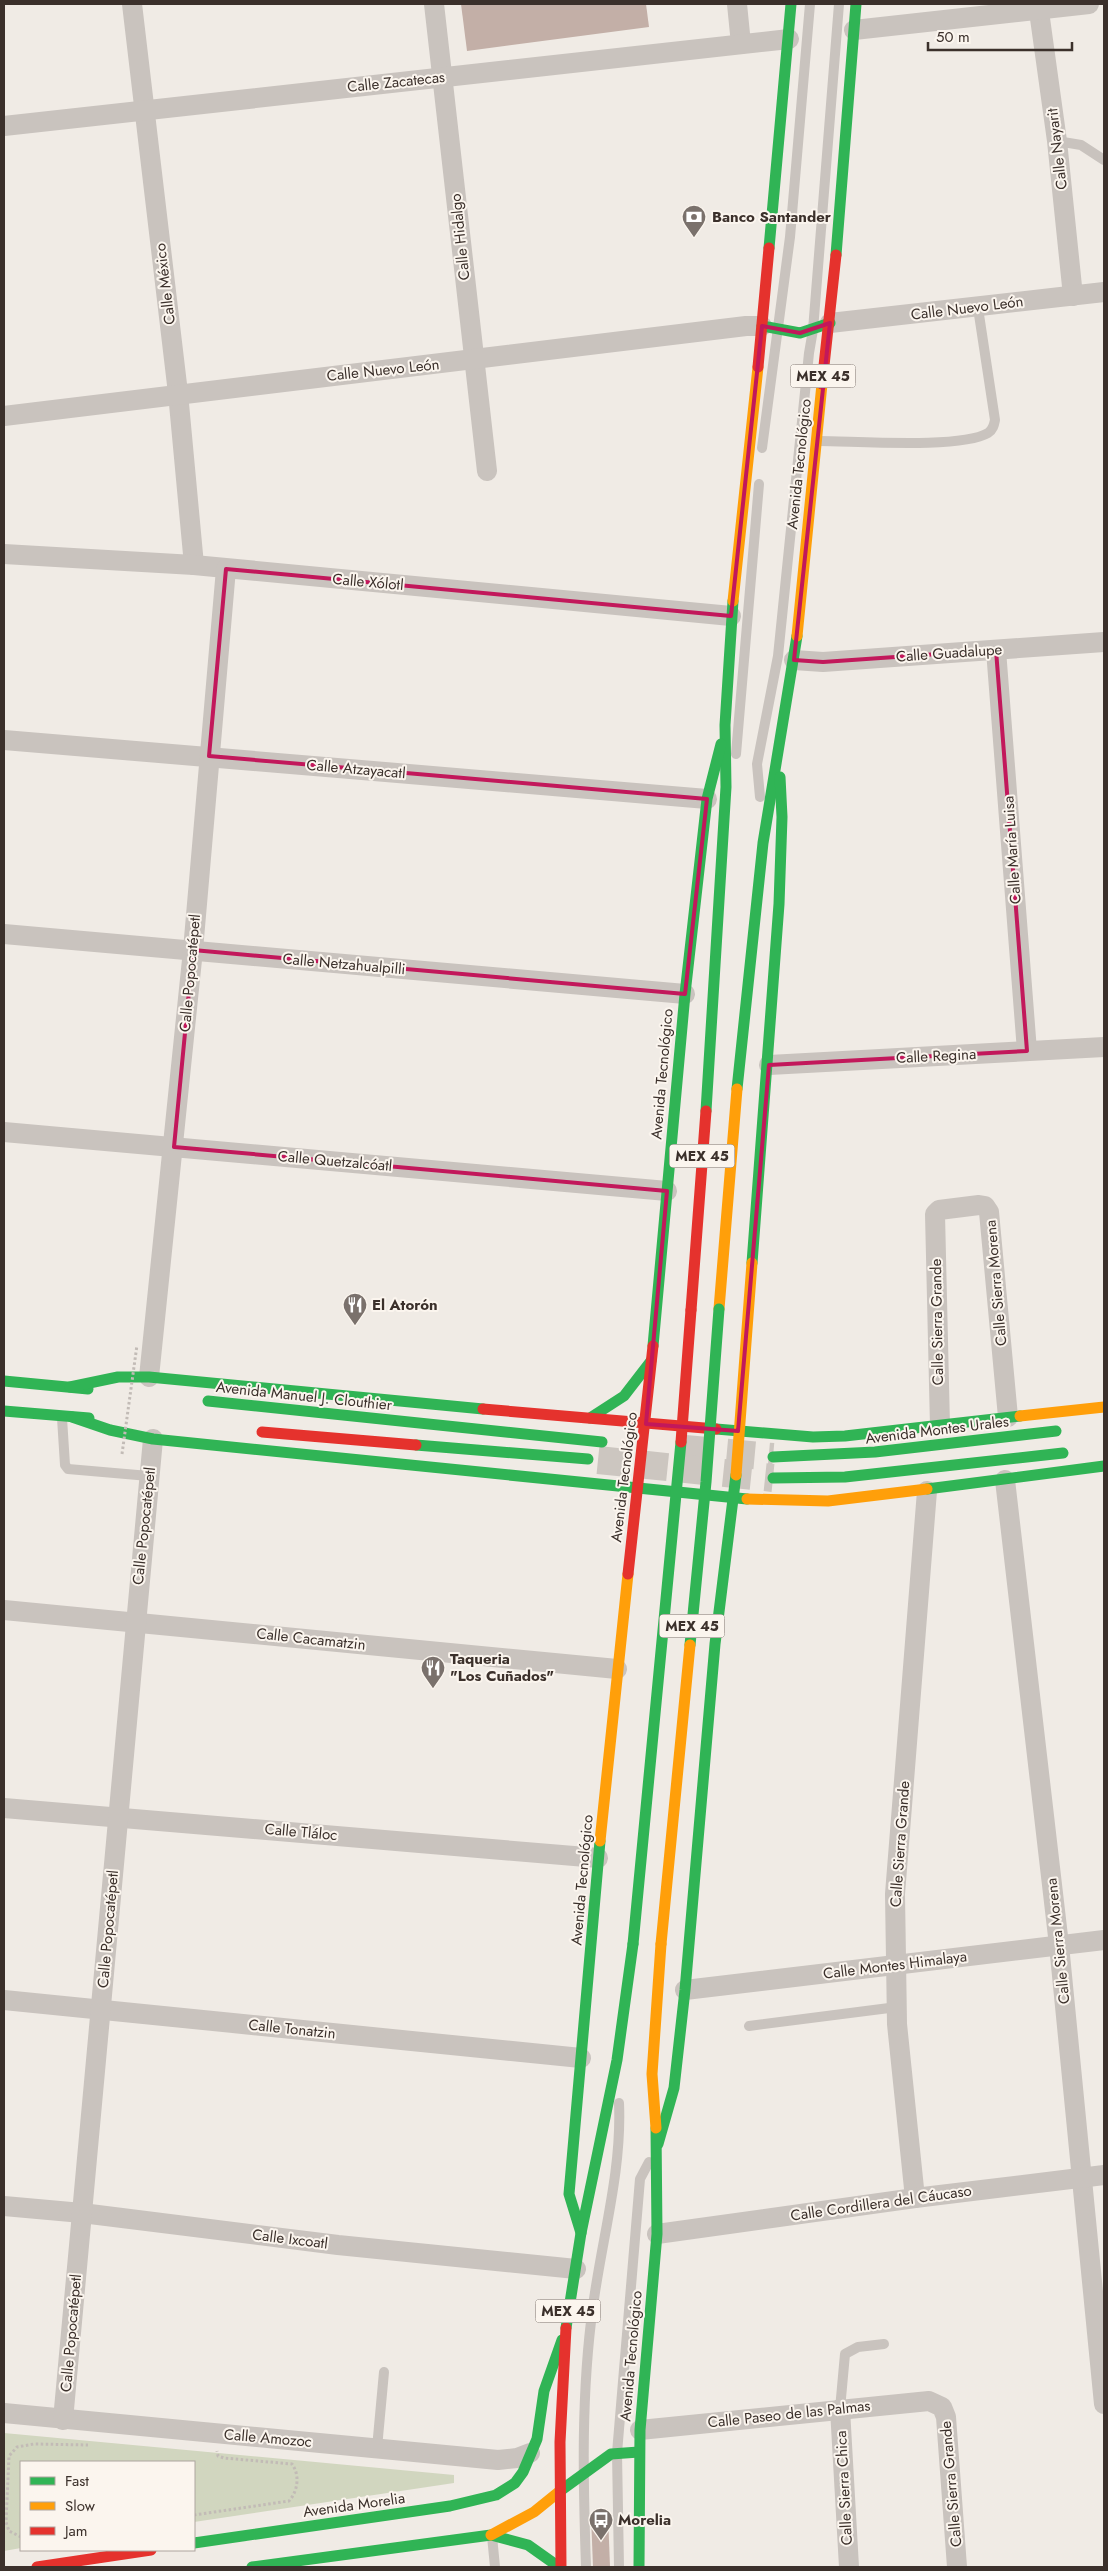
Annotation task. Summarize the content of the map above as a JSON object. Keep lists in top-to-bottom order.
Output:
{
  "streets": {
    "main road": [
      "MEX 45",
      "Avenida Tecnológico",
      "Avenida Manuel J. Clouthier",
      "Avenida Montes Urales",
      "Avenida Morelia"
    ],
    "street": [
      "Calle Zacatecas",
      "Calle Nayarit",
      "Calle Hidalgo",
      "Calle México",
      "Calle Nuevo León",
      "Calle Xólotl",
      "Calle Guadalupe",
      "Calle Atzayacatl",
      "Calle María Luisa",
      "Calle Netzahualpilli",
      "Calle Popocatépetl",
      "Calle Regina",
      "Calle Quetzalcóatl",
      "Calle Sierra Morena",
      "Calle Sierra Grande",
      "Calle Cacamatzin",
      "Calle Tláloc",
      "Calle Montes Himalaya",
      "Calle Tonatzin",
      "Calle Cordillera del Cáucaso",
      "Calle Ixcoatl",
      "Calle Paseo de las Palmas",
      "Calle Amozoc",
      "Calle Sierra Chica"
    ]
  },
  "crossings": [
    ["Calle Zacatecas", "Calle Hidalgo"],
    ["Calle Zacatecas", "Calle México"],
    ["Calle Zacatecas", "Avenida Tecnológico"],
    ["Calle Nayarit", "Calle Nuevo León"],
    ["Calle Hidalgo", "Calle Nuevo León"],
    ["Calle México", "Calle Nuevo León"],
    ["Calle México", "Calle Xólotl"],
    ["Calle Nuevo León", "Avenida Tecnológico"],
    ["Avenida Tecnológico", "Calle Xólotl"],
    ["Avenida Tecnológico", "Calle Guadalupe"],
    ["Avenida Tecnológico", "Calle Atzayacatl"],
    ["Avenida Tecnológico", "Calle Netzahualpilli"],
    ["Avenida Tecnológico", "Calle Regina"],
    ["Avenida Tecnológico", "Calle Quetzalcóatl"],
    ["Avenida Tecnológico", "Calle Cacamatzin"],
    ["Avenida Tecnológico", "Calle Tláloc"],
    ["Avenida Tecnológico", "Calle Montes Himalaya"],
    ["Avenida Tecnológico", "Calle Tonatzin"],
    ["Avenida Tecnológico", "Calle Cordillera del Cáucaso"],
    ["Avenida Tecnológico", "Calle Ixcoatl"],
    ["Avenida Tecnológico", "Calle Paseo de las Palmas"],
    ["Calle Xólotl", "Calle Popocatépetl"],
    ["Calle Guadalupe", "Calle María Luisa"],
    ["Calle Atzayacatl", "Calle Popocatépetl"],
    ["Calle María Luisa", "Calle Regina"],
    ["Calle Netzahualpilli", "Calle Popocatépetl"],
    ["Calle Popocatépetl", "Calle Quetzalcóatl"],
    ["Calle Popocatépetl", "Calle Cacamatzin"],
    ["Calle Popocatépetl", "Calle Tláloc"],
    ["Calle Popocatépetl", "Calle Tonatzin"],
    ["Calle Popocatépetl", "Calle Ixcoatl"],
    ["Calle Popocatépetl", "Calle Amozoc"],
    ["Calle Sierra Morena", "Calle Sierra Grande"],
    ["Calle Sierra Morena", "Calle Montes Himalaya"],
    ["Calle Sierra Morena", "Calle Cordillera del Cáucaso"],
    ["Calle Sierra Grande", "Calle Montes Himalaya"],
    ["Calle Sierra Grande", "Calle Cordillera del Cáucaso"],
    ["Calle Sierra Grande", "Calle Paseo de las Palmas"],
    ["Calle Paseo de las Palmas", "Calle Sierra Chica"],
    ["Calle Amozoc", "Avenida Morelia"]
  ],
  "places": {
    "bank": ["Banco Santander"],
    "restaurant": ["El Atorón", "Taqueria \"Los Cuñados\""],
    "bus stop": ["Morelia"]
  },
  "legend": ["Fast", "Slow", "Jam"],
  "scale_bar": "50 m"
}
